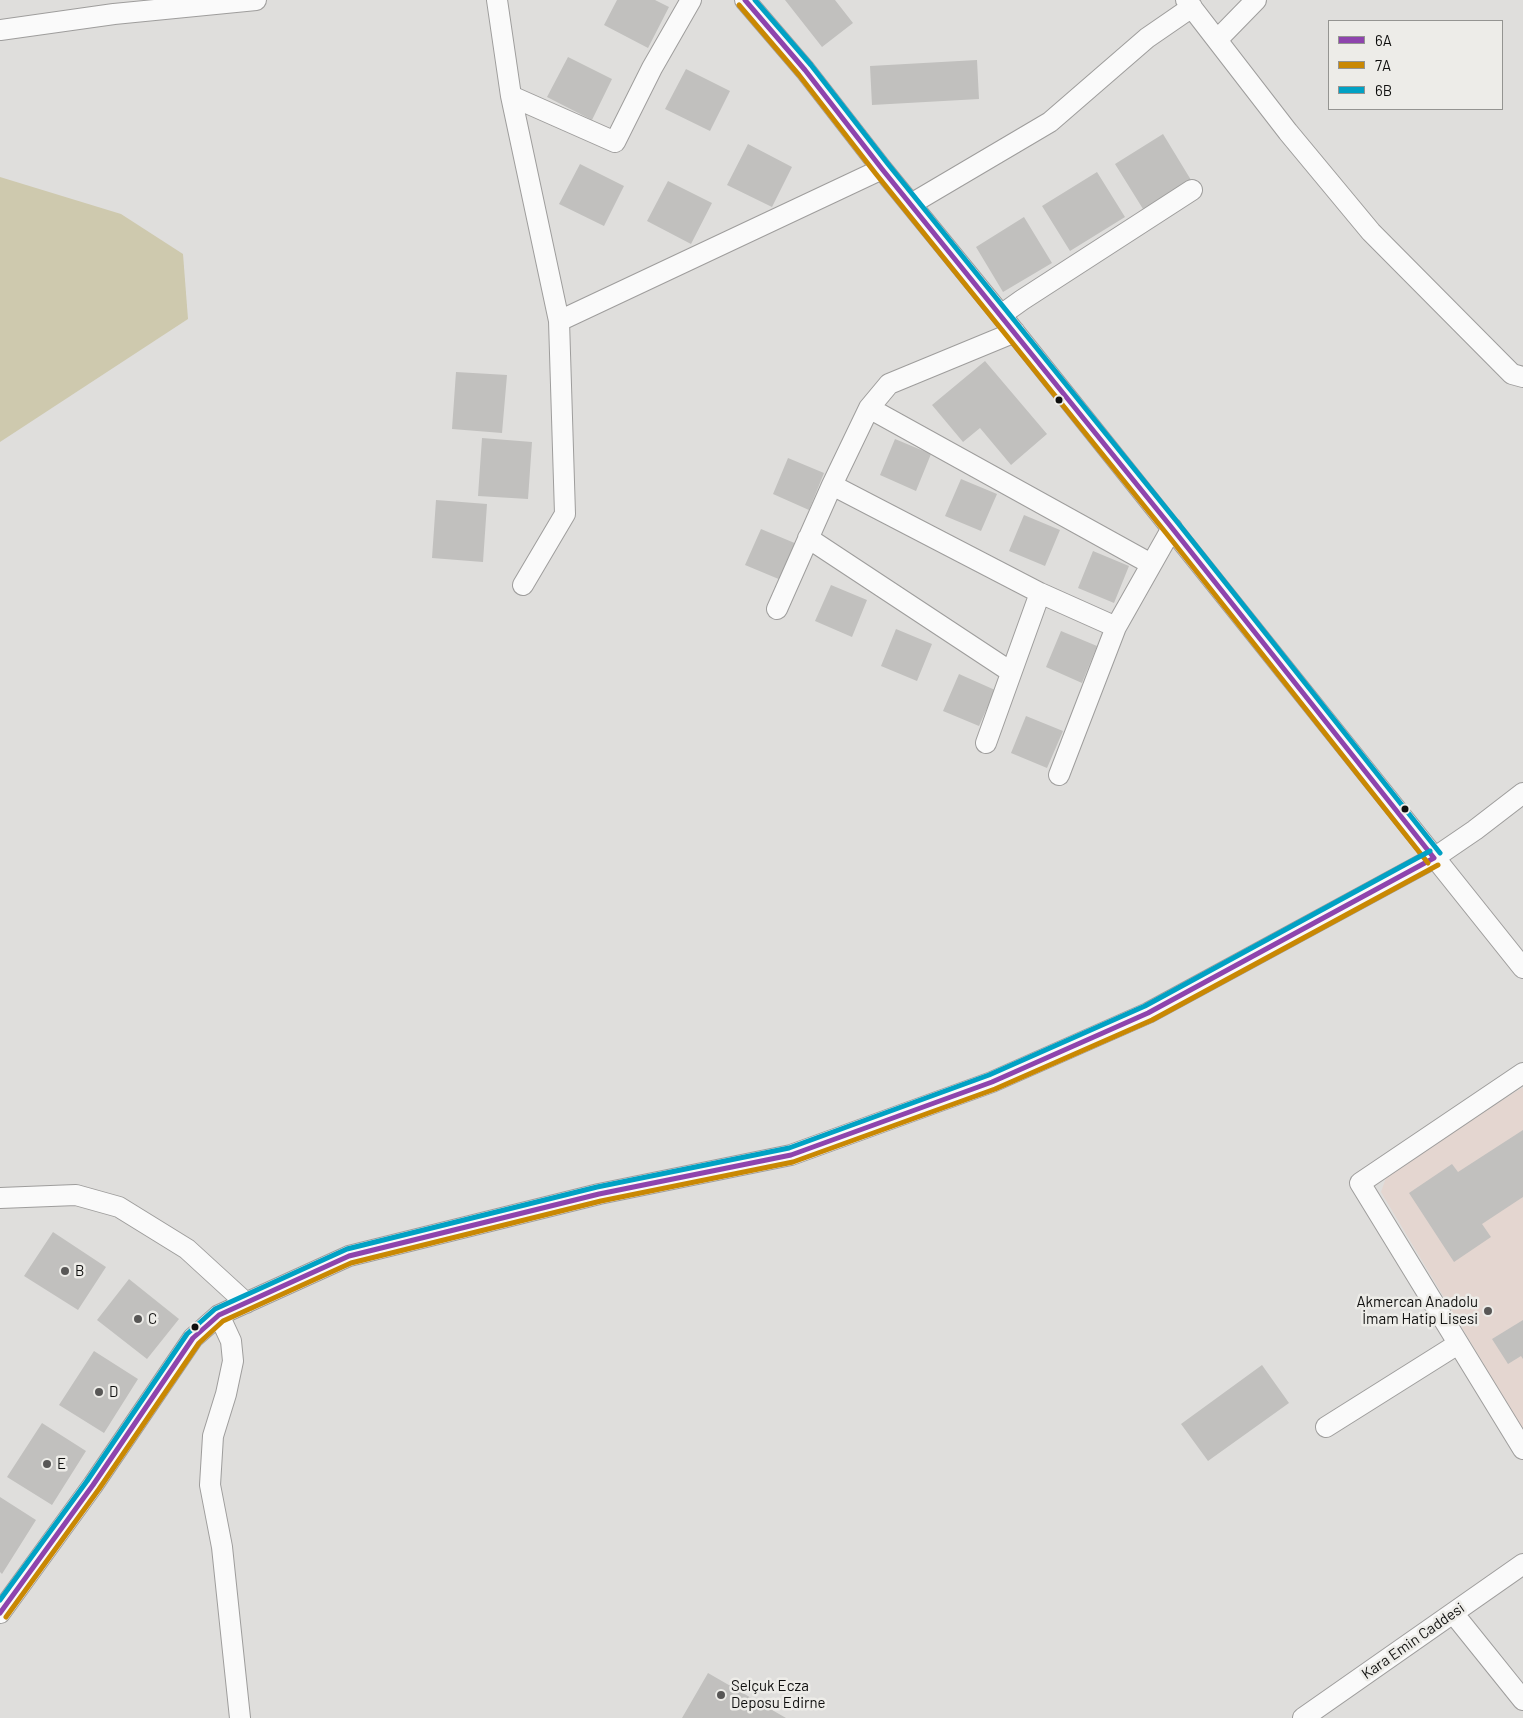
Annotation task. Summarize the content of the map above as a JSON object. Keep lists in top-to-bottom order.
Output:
{
  "streets": {
    "street": ["Kara Emin Caddesi"]
  },
  "places": [
    "B",
    "Akmercan Anadolu İmam Hatip Lisesi",
    "C",
    "D",
    "E",
    "Selçuk Ecza Deposu Edirne"
  ],
  "lines": ["transit line 6A", "transit line 6B", "transit line 7A"],
  "legend": ["6A", "7A", "6B"]
}
